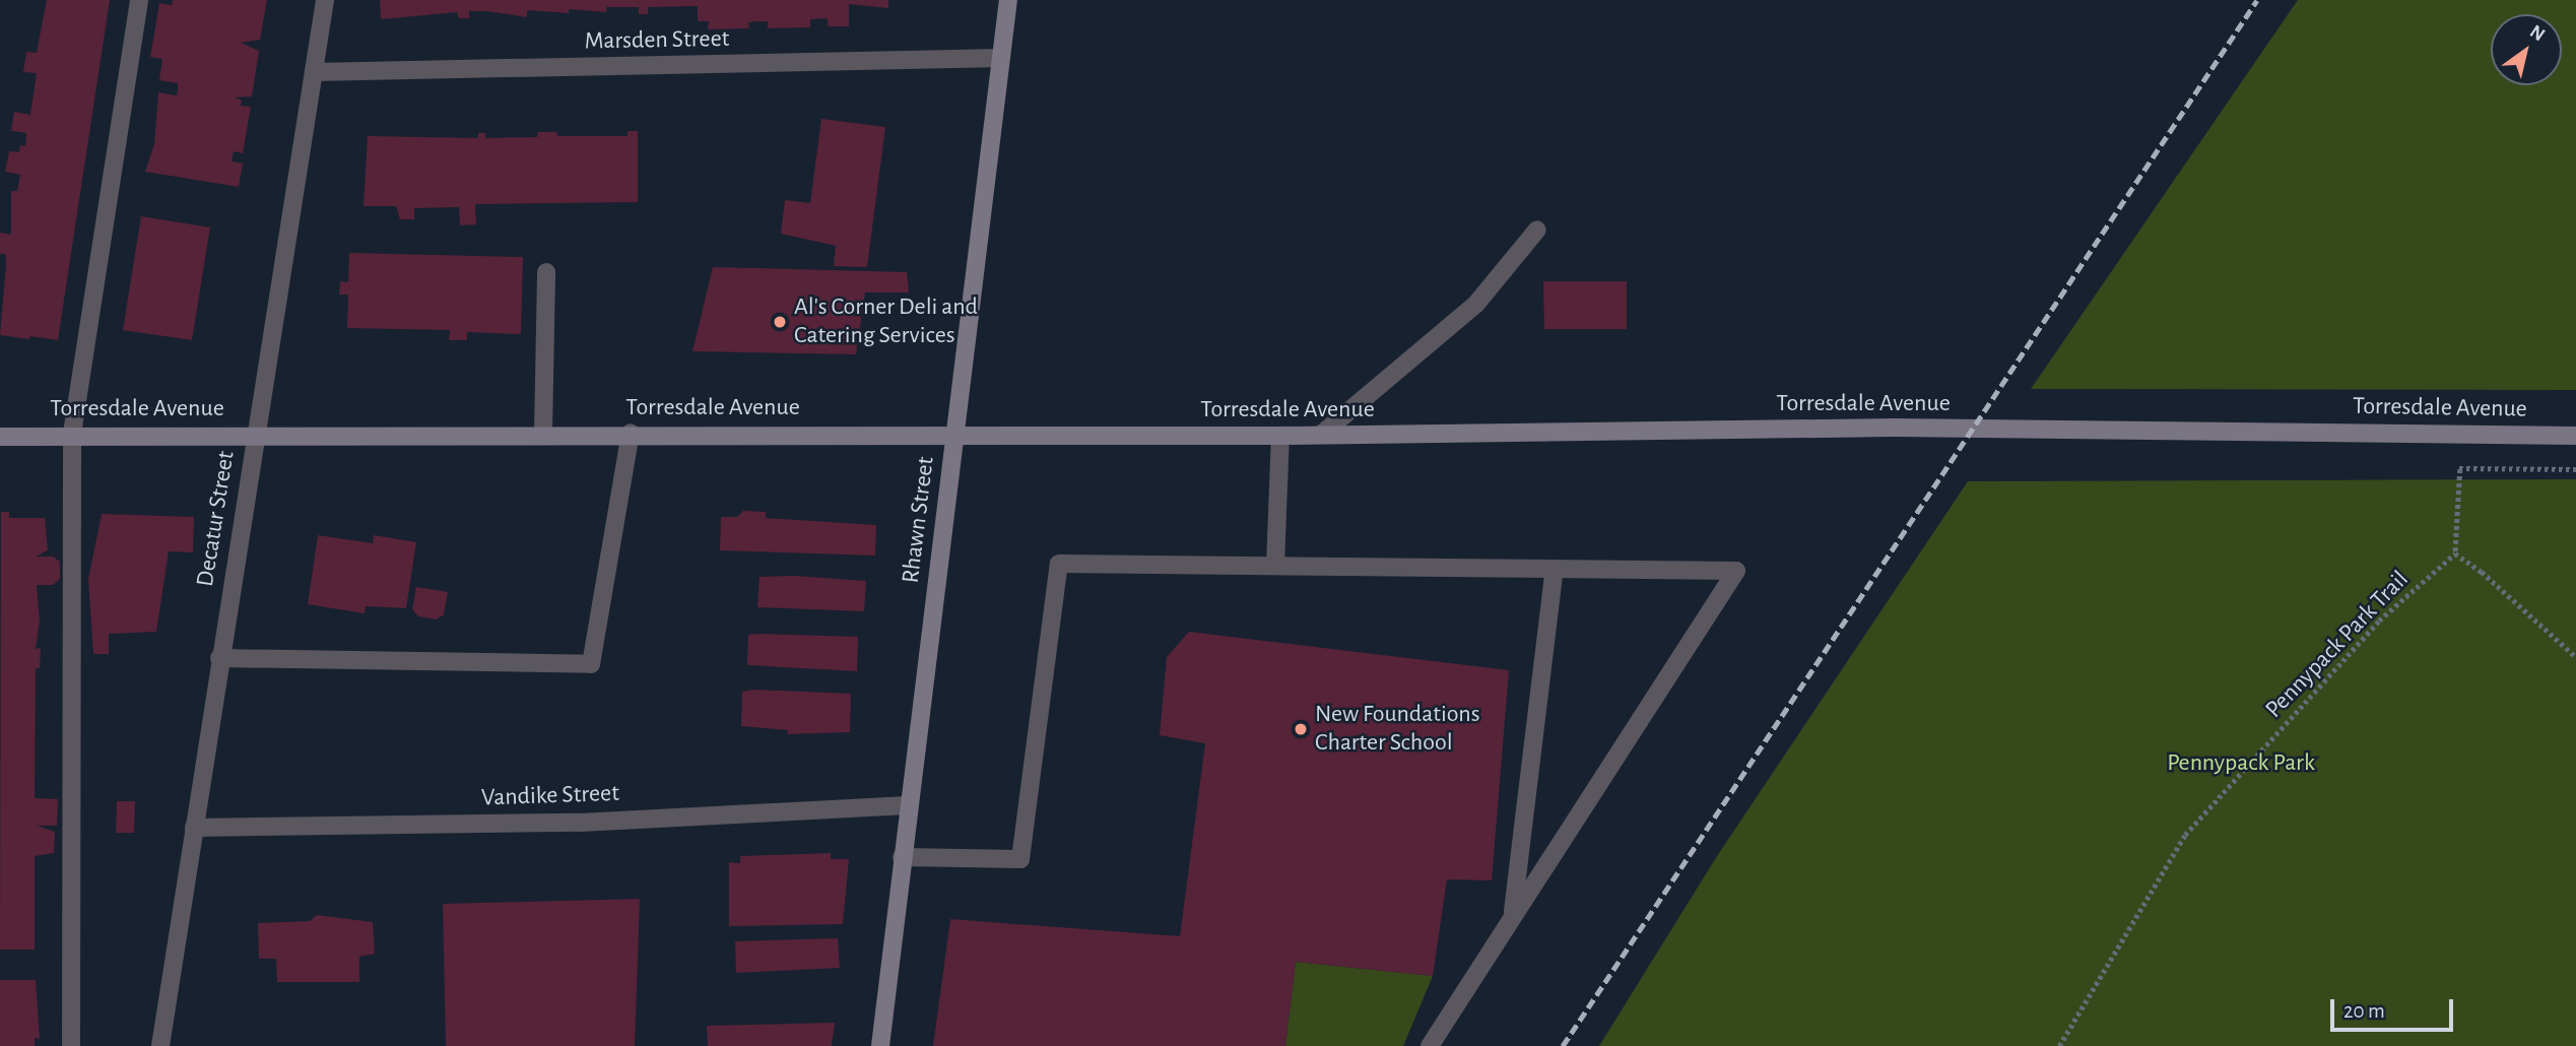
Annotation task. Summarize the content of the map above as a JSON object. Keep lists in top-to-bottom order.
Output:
{
  "streets": {
    "street": [
      "Marsden Street",
      "Torresdale Avenue",
      "Decatur Street",
      "Rhawn Street",
      "Vandike Street"
    ],
    "path": ["Pennypack Park Trail"]
  },
  "crossings": [
    ["Marsden Street", "Decatur Street"],
    ["Marsden Street", "Rhawn Street"],
    ["Torresdale Avenue", "Decatur Street"],
    ["Torresdale Avenue", "Rhawn Street"],
    ["Decatur Street", "Vandike Street"],
    ["Rhawn Street", "Vandike Street"]
  ],
  "parks": ["Pennypack Park"],
  "places": ["Al's Corner Deli and Catering Services", "New Foundations Charter School"],
  "scale_bar": "20 m",
  "north": "top right"
}
